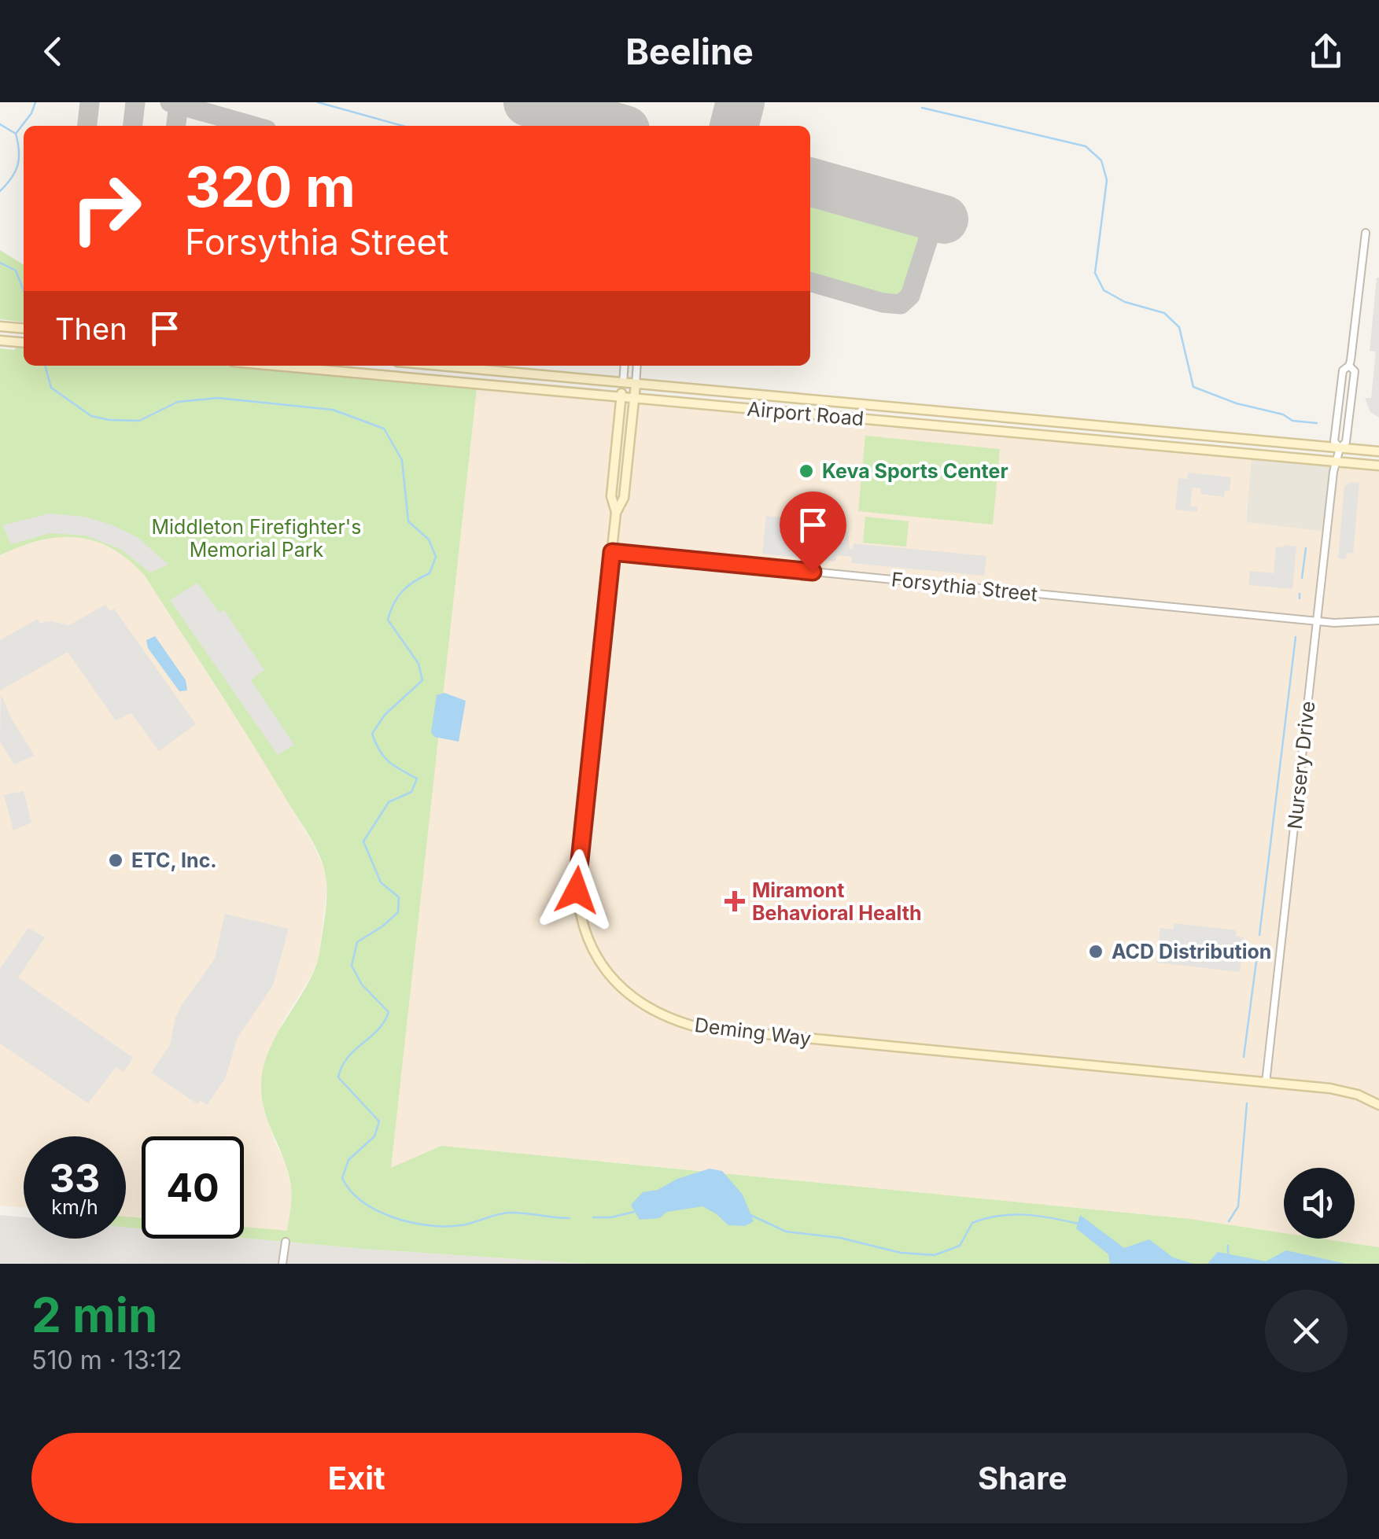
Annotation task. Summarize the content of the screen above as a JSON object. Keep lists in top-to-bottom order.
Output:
{
  "streets": {
    "street": [
      "Airport Road",
      "Forsythia Street",
      "Nursery Drive",
      "Deming Way"
    ]
  },
  "crossings": [
    ["Airport Road", "Nursery Drive"],
    ["Airport Road", "Deming Way"],
    ["Forsythia Street", "Nursery Drive"],
    ["Forsythia Street", "Deming Way"],
    ["Nursery Drive", "Deming Way"]
  ],
  "parks": ["Middleton Firefighter's Memorial Park"],
  "places": {
    "other": ["Keva Sports Center", "ETC, Inc.", "ACD Distribution"],
    "health": ["Miramont Behavioral Health"]
  },
  "page": {
    "header": "Beeline",
    "turn": ["320 m", "Forsythia Street"],
    "then": "Then",
    "speed": "33 km/h",
    "limit": "40",
    "heading": ["2 min", "510 m · 13:12"],
    "buttons": ["Exit", "Share"]
  }
}
